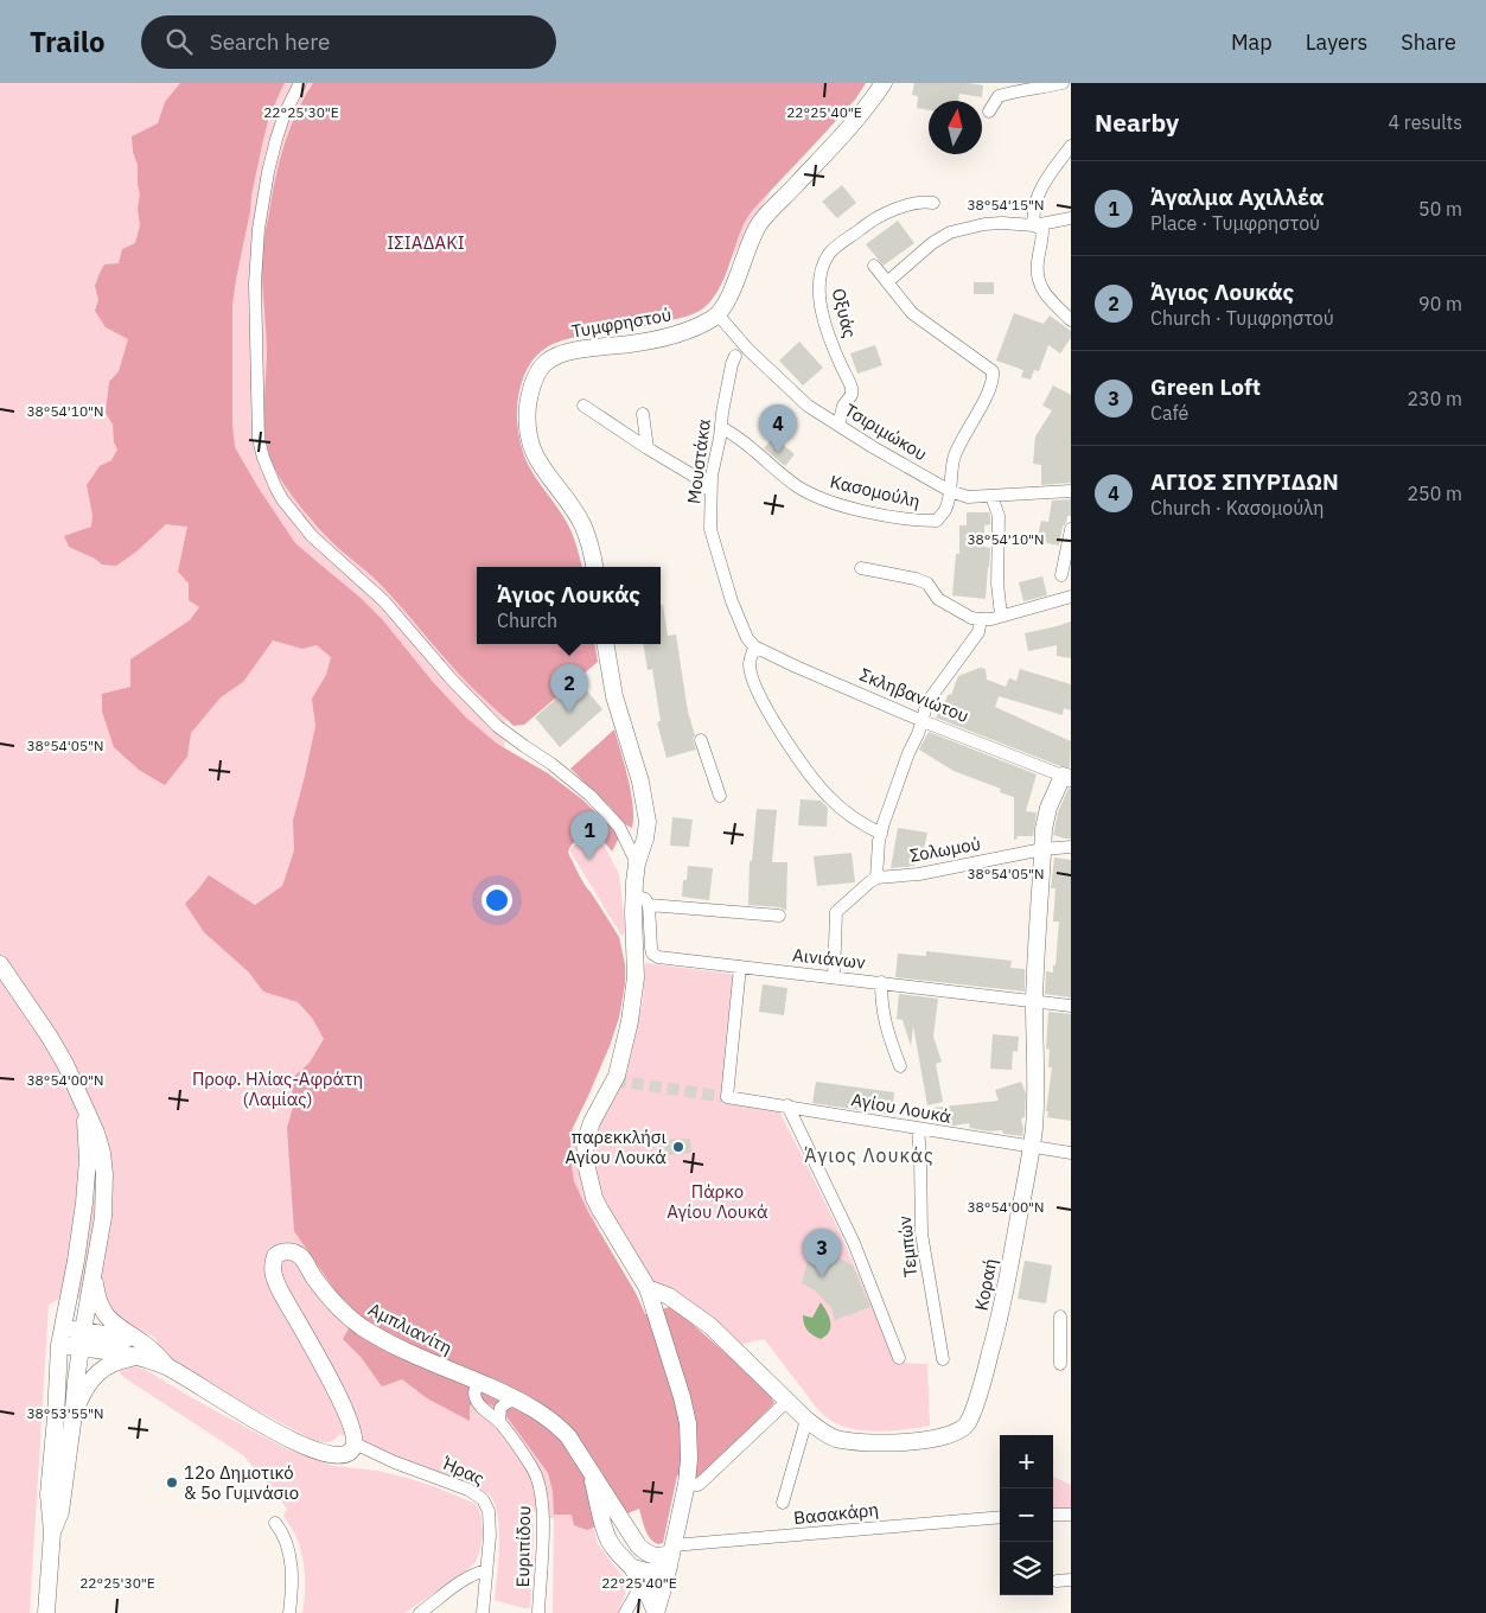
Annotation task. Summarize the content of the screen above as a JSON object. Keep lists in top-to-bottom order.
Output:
{
  "streets": {
    "street": [
      "Οξυάς",
      "Τυμφρηστού",
      "Τσιριμώκου",
      "Μουστάκα",
      "Κασομούλη",
      "Σκληβανιώτου",
      "Σολωμού",
      "Αινιάνων",
      "Αγίου Λουκά",
      "Τεμπών",
      "Κοραή",
      "Αμπλιανίτη",
      "Ήρας",
      "Βασακάρη",
      "Ευριπίδου"
    ]
  },
  "crossings": [
    ["Οξυάς", "Τσιριμώκου"],
    ["Τυμφρηστού", "Τσιριμώκου"],
    ["Τσιριμώκου", "Κασομούλη"],
    ["Μουστάκα", "Κασομούλη"],
    ["Μουστάκα", "Σκληβανιώτου"],
    ["Σκληβανιώτου", "Κοραή"],
    ["Σολωμού", "Κοραή"],
    ["Αινιάνων", "Αγίου Λουκά"],
    ["Αινιάνων", "Κοραή"],
    ["Αγίου Λουκά", "Τεμπών"],
    ["Αγίου Λουκά", "Κοραή"],
    ["Αμπλιανίτη", "Ήρας"],
    ["Αμπλιανίτη", "Ευριπίδου"]
  ],
  "districts": ["Άγιος Λουκάς"],
  "parks": ["ΙΣΙΑΔΑΚΙ", "Προφ. Ηλίας-Αφράτη (Λαμίας)", "Πάρκο Αγίου Λουκά"],
  "places": ["παρεκκλήσι Αγίου Λουκά", "12ο Δημοτικό & 5ο Γυμνάσιο"],
  "north": "top",
  "page": {
    "header": "Trailo",
    "search": "Search here",
    "nav": ["Map", "Layers", "Share"],
    "heading": ["Nearby", "4 results"],
    "list": [
      {
        "mark": "1",
        "name": "Άγαλμα Αχιλλέα",
        "note": "Place · Τυμφρηστού",
        "value": "50 m"
      },
      {
        "mark": "2",
        "name": "Άγιος Λουκάς",
        "note": "Church · Τυμφρηστού",
        "value": "90 m"
      },
      {
        "mark": "3",
        "name": "Green Loft",
        "note": "Café",
        "value": "230 m"
      },
      {
        "mark": "4",
        "name": "ΑΓΙΟΣ ΣΠΥΡΙΔΩΝ",
        "note": "Church · Κασομούλη",
        "value": "250 m"
      }
    ],
    "pins": [
      "4",
      "2",
      "1",
      "3"
    ],
    "popup": ["Άγιος Λουκάς", "Church"],
    "map_buttons": ["+", "−"]
  },
  "coordinates": [
    "22°25'30\"E",
    "22°25'40\"E",
    "38°54'15\"N",
    "38°54'10\"N",
    "38°54'05\"N",
    "38°54'00\"N",
    "38°53'55\"N"
  ]
}
